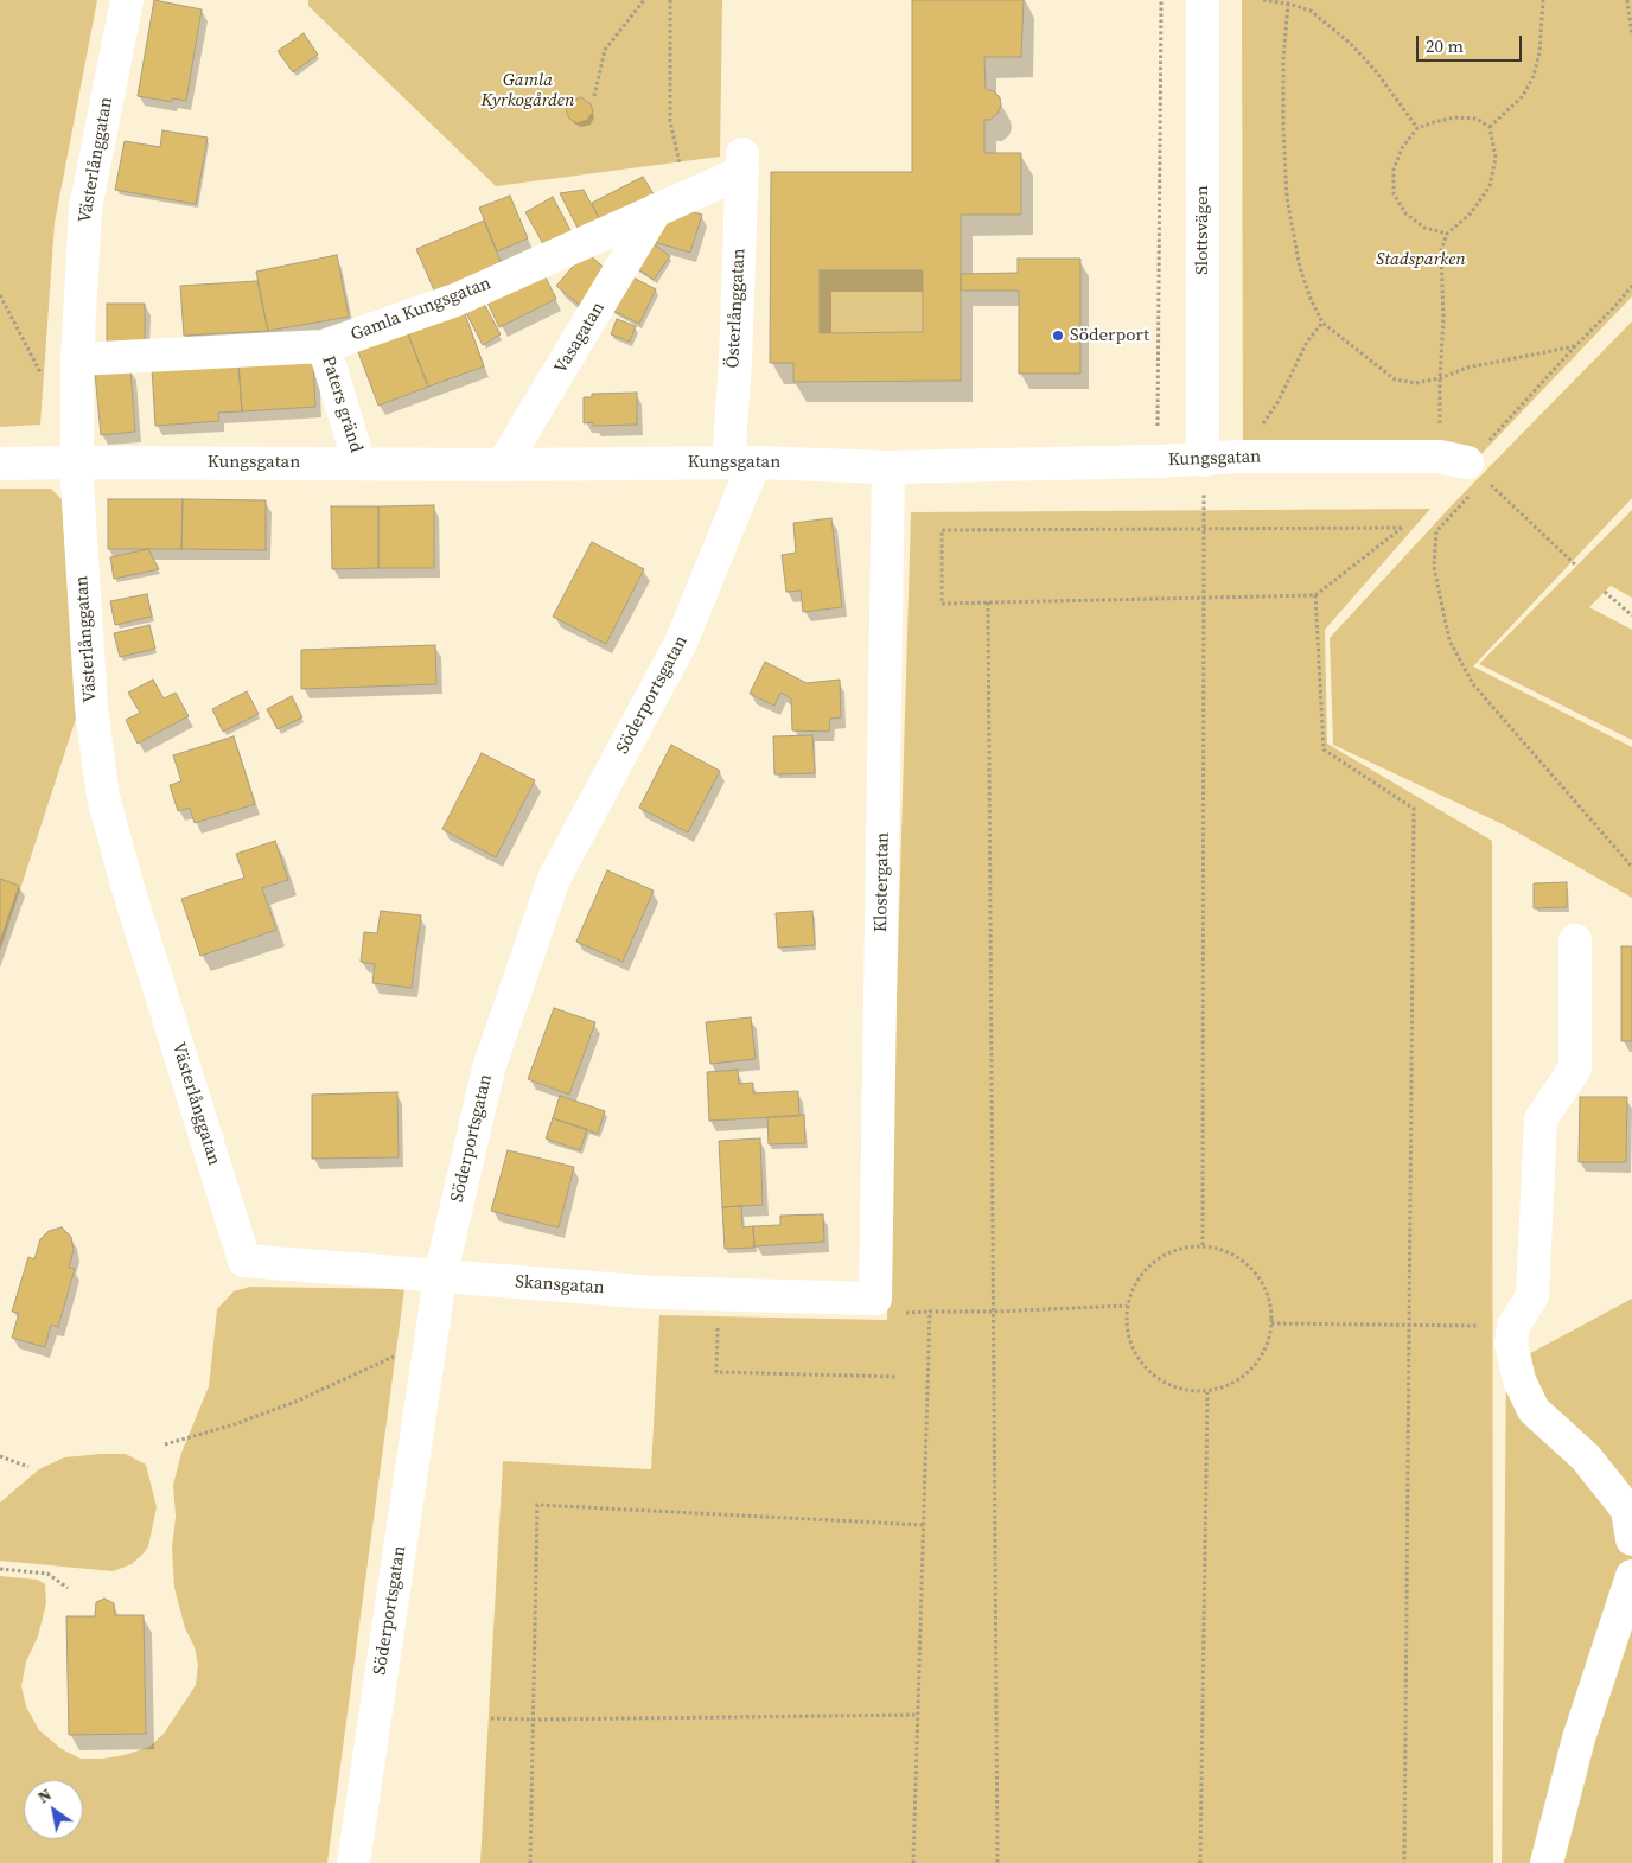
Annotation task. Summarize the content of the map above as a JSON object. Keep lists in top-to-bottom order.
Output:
{
  "streets": {
    "street": [
      "Västerlånggatan",
      "Slottsvägen",
      "Österlånggatan",
      "Gamla Kungsgatan",
      "Vasagatan",
      "Paters gränd",
      "Kungsgatan",
      "Söderportsgatan",
      "Klostergatan",
      "Skansgatan"
    ]
  },
  "crossings": [
    ["Västerlånggatan", "Gamla Kungsgatan"],
    ["Västerlånggatan", "Kungsgatan"],
    ["Västerlånggatan", "Skansgatan"],
    ["Slottsvägen", "Kungsgatan"],
    ["Österlånggatan", "Gamla Kungsgatan"],
    ["Österlånggatan", "Kungsgatan"],
    ["Österlånggatan", "Söderportsgatan"],
    ["Gamla Kungsgatan", "Vasagatan"],
    ["Gamla Kungsgatan", "Paters gränd"],
    ["Vasagatan", "Kungsgatan"],
    ["Paters gränd", "Kungsgatan"],
    ["Kungsgatan", "Söderportsgatan"],
    ["Kungsgatan", "Klostergatan"],
    ["Söderportsgatan", "Skansgatan"],
    ["Klostergatan", "Skansgatan"]
  ],
  "parks": ["Gamla Kyrkogården", "Stadsparken"],
  "places": ["Söderport"],
  "scale_bar": "20 m",
  "north": "top left"
}
